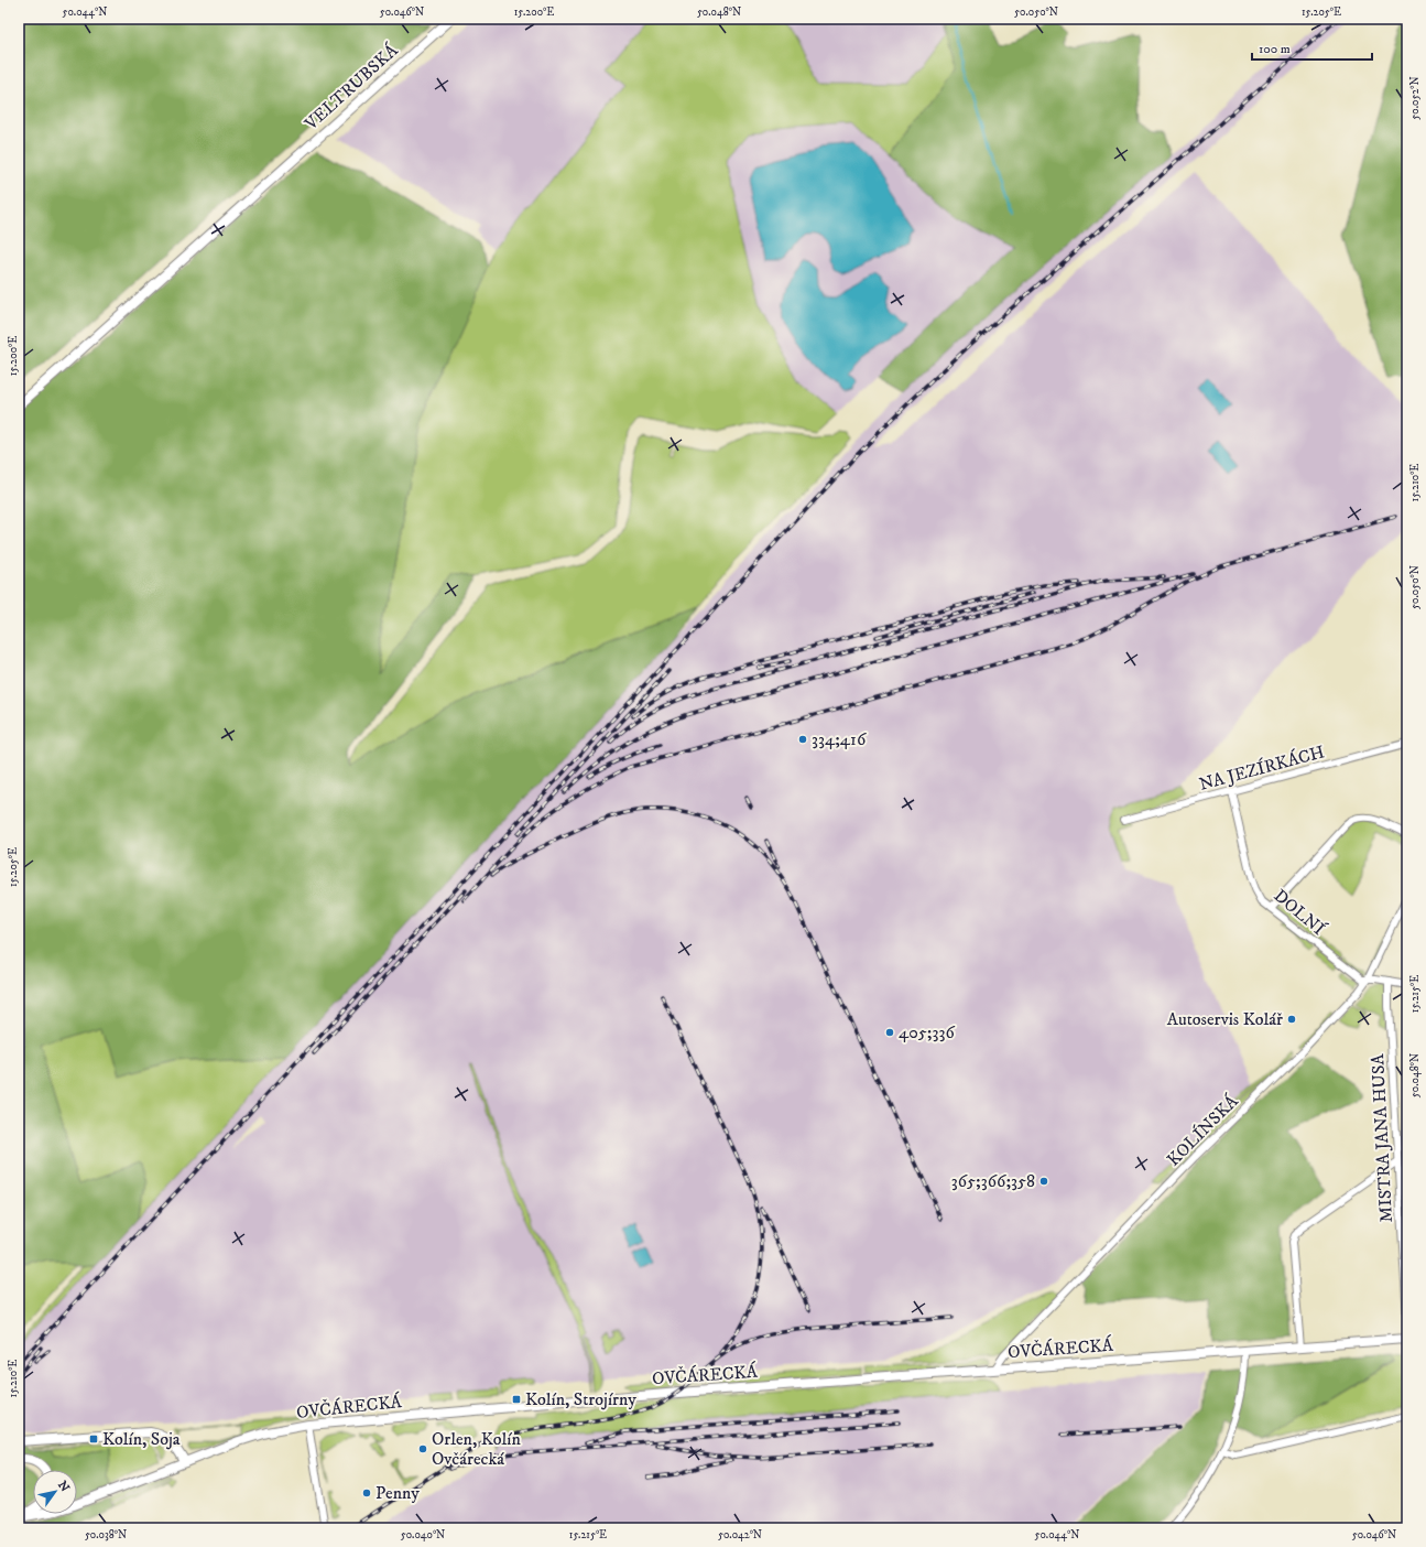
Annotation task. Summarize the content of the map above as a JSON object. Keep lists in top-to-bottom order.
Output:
{
  "streets": {
    "main road": ["VELTRUBSKÁ", "OVČÁRECKÁ"],
    "street": [
      "NA JEZÍRKÁCH",
      "DOLNÍ",
      "KOLÍNSKÁ",
      "MISTRA JANA HUSA"
    ]
  },
  "crossings": [
    ["NA JEZÍRKÁCH", "DOLNÍ"],
    ["DOLNÍ", "KOLÍNSKÁ"],
    ["KOLÍNSKÁ", "OVČÁRECKÁ"]
  ],
  "places": {
    "other": [
      "334;416",
      "Autoservis Kolář",
      "405;336",
      "365;366;358",
      "Orlen, Kolín Ovčárecká",
      "Penny"
    ],
    "transit": ["Kolín, Strojírny", "Kolín, Soja"]
  },
  "scale_bar": "100 m",
  "north": "top right",
  "coordinates": [
    "50.044°N",
    "50.046°N",
    "15.200°E",
    "50.048°N",
    "50.050°N",
    "15.205°E",
    "50.052°N",
    "15.210°E",
    "15.215°E",
    "50.038°N",
    "50.040°N",
    "50.042°N"
  ]
}
